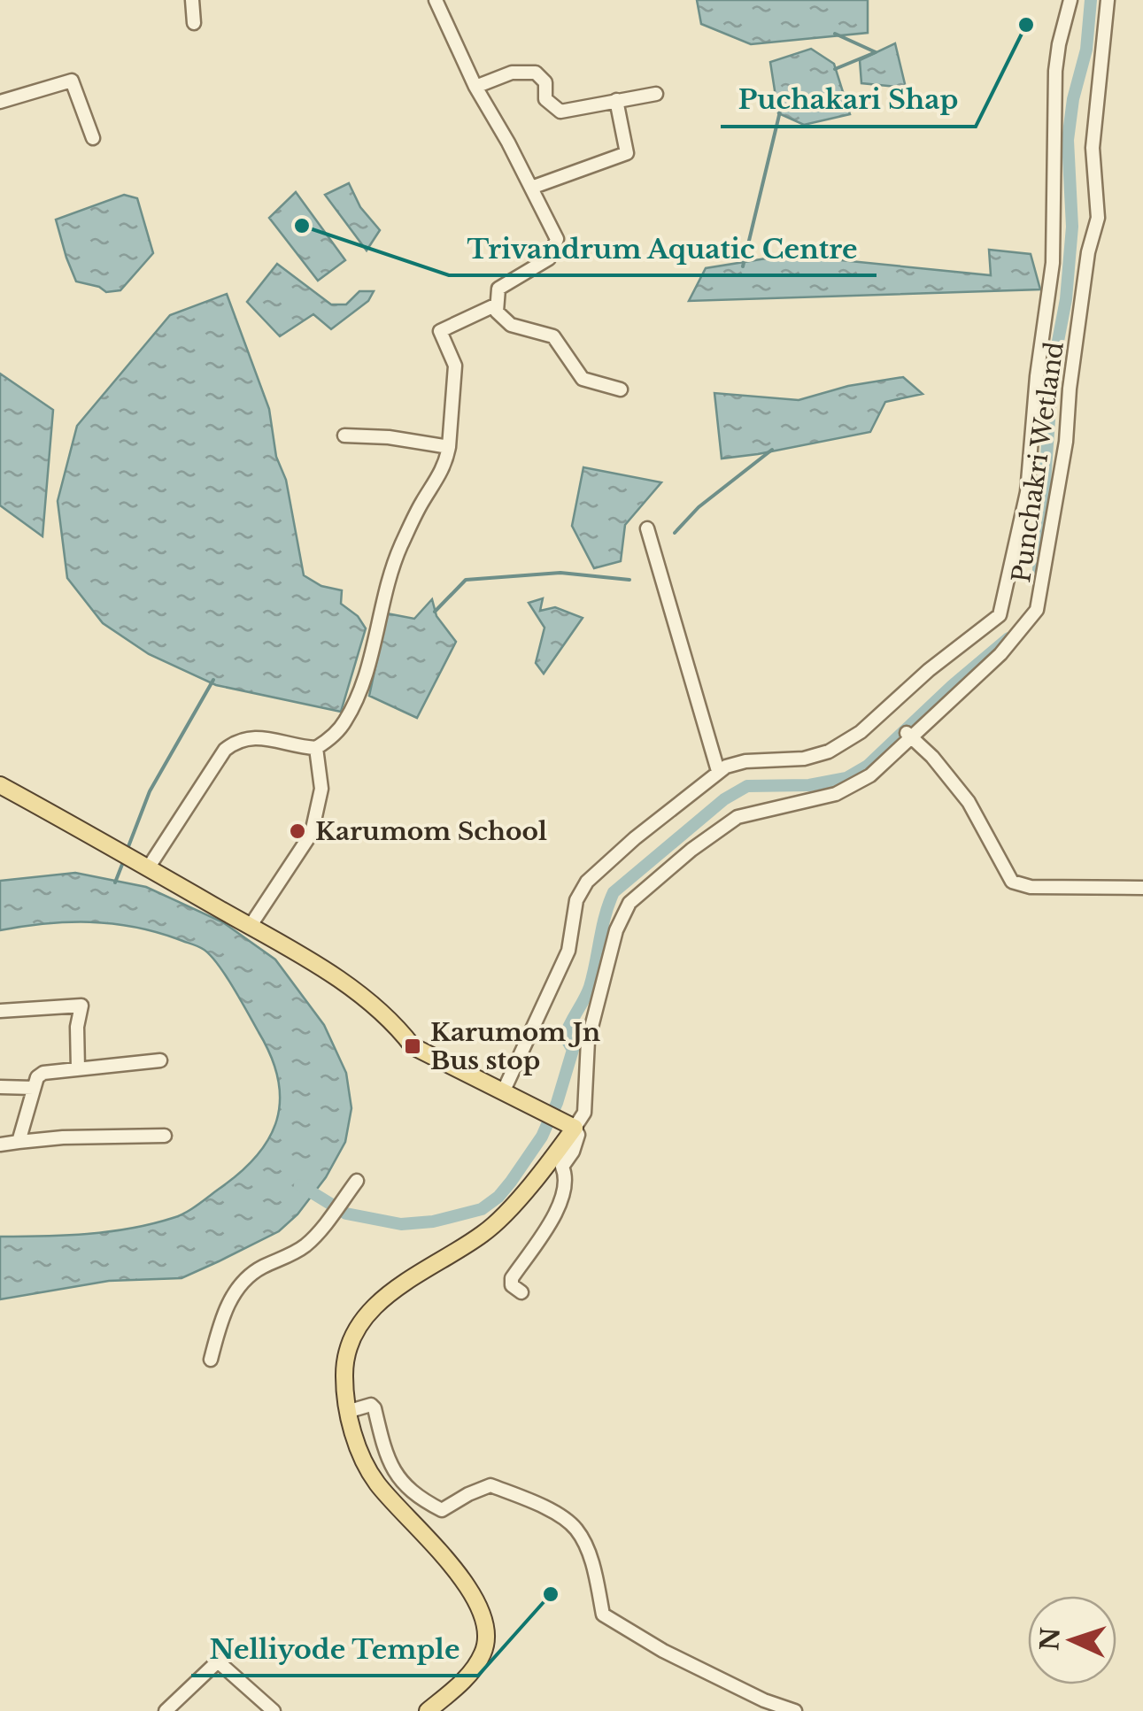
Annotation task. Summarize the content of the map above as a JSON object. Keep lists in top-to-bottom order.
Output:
{
  "streets": {
    "street": ["Punchakri Wetland"]
  },
  "places": {
    "other": [
      "Puchakari Shap",
      "Trivandrum Aquatic Centre",
      "Karumom School",
      "Nelliyode Temple"
    ],
    "transit": ["Karumom Jn Bus stop"]
  },
  "north": "left"
}
